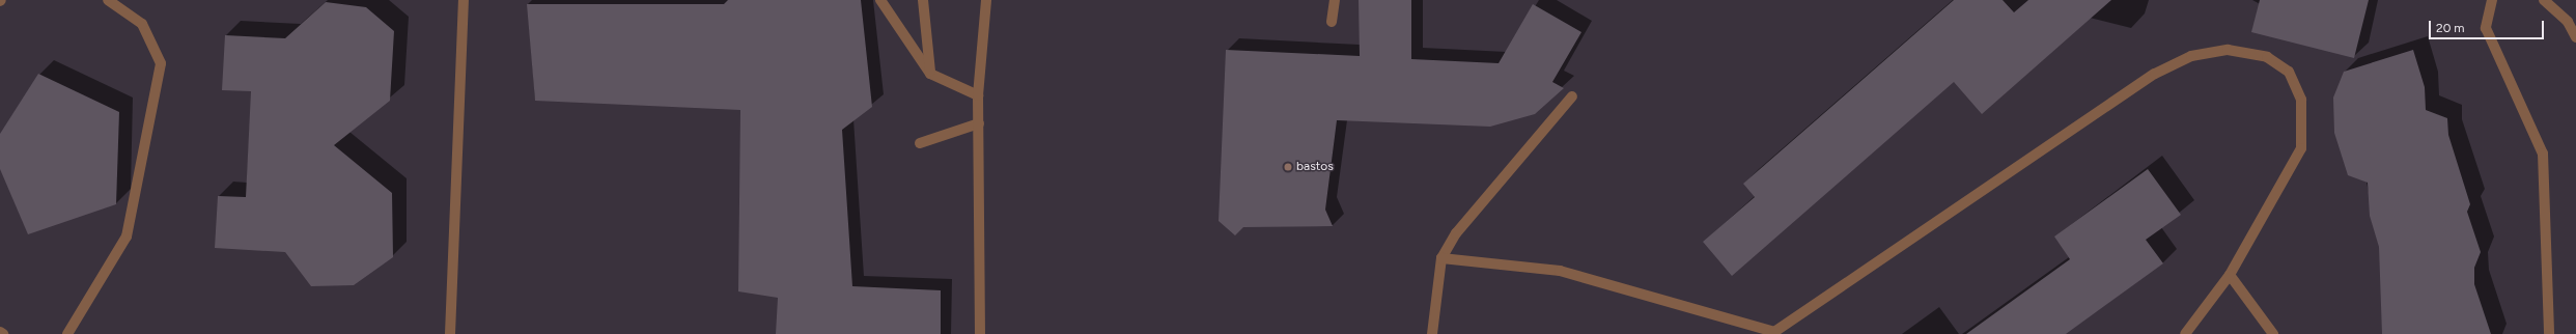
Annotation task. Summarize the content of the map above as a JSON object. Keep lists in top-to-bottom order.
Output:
{
  "places": ["bastos"],
  "scale_bar": "20 m"
}
